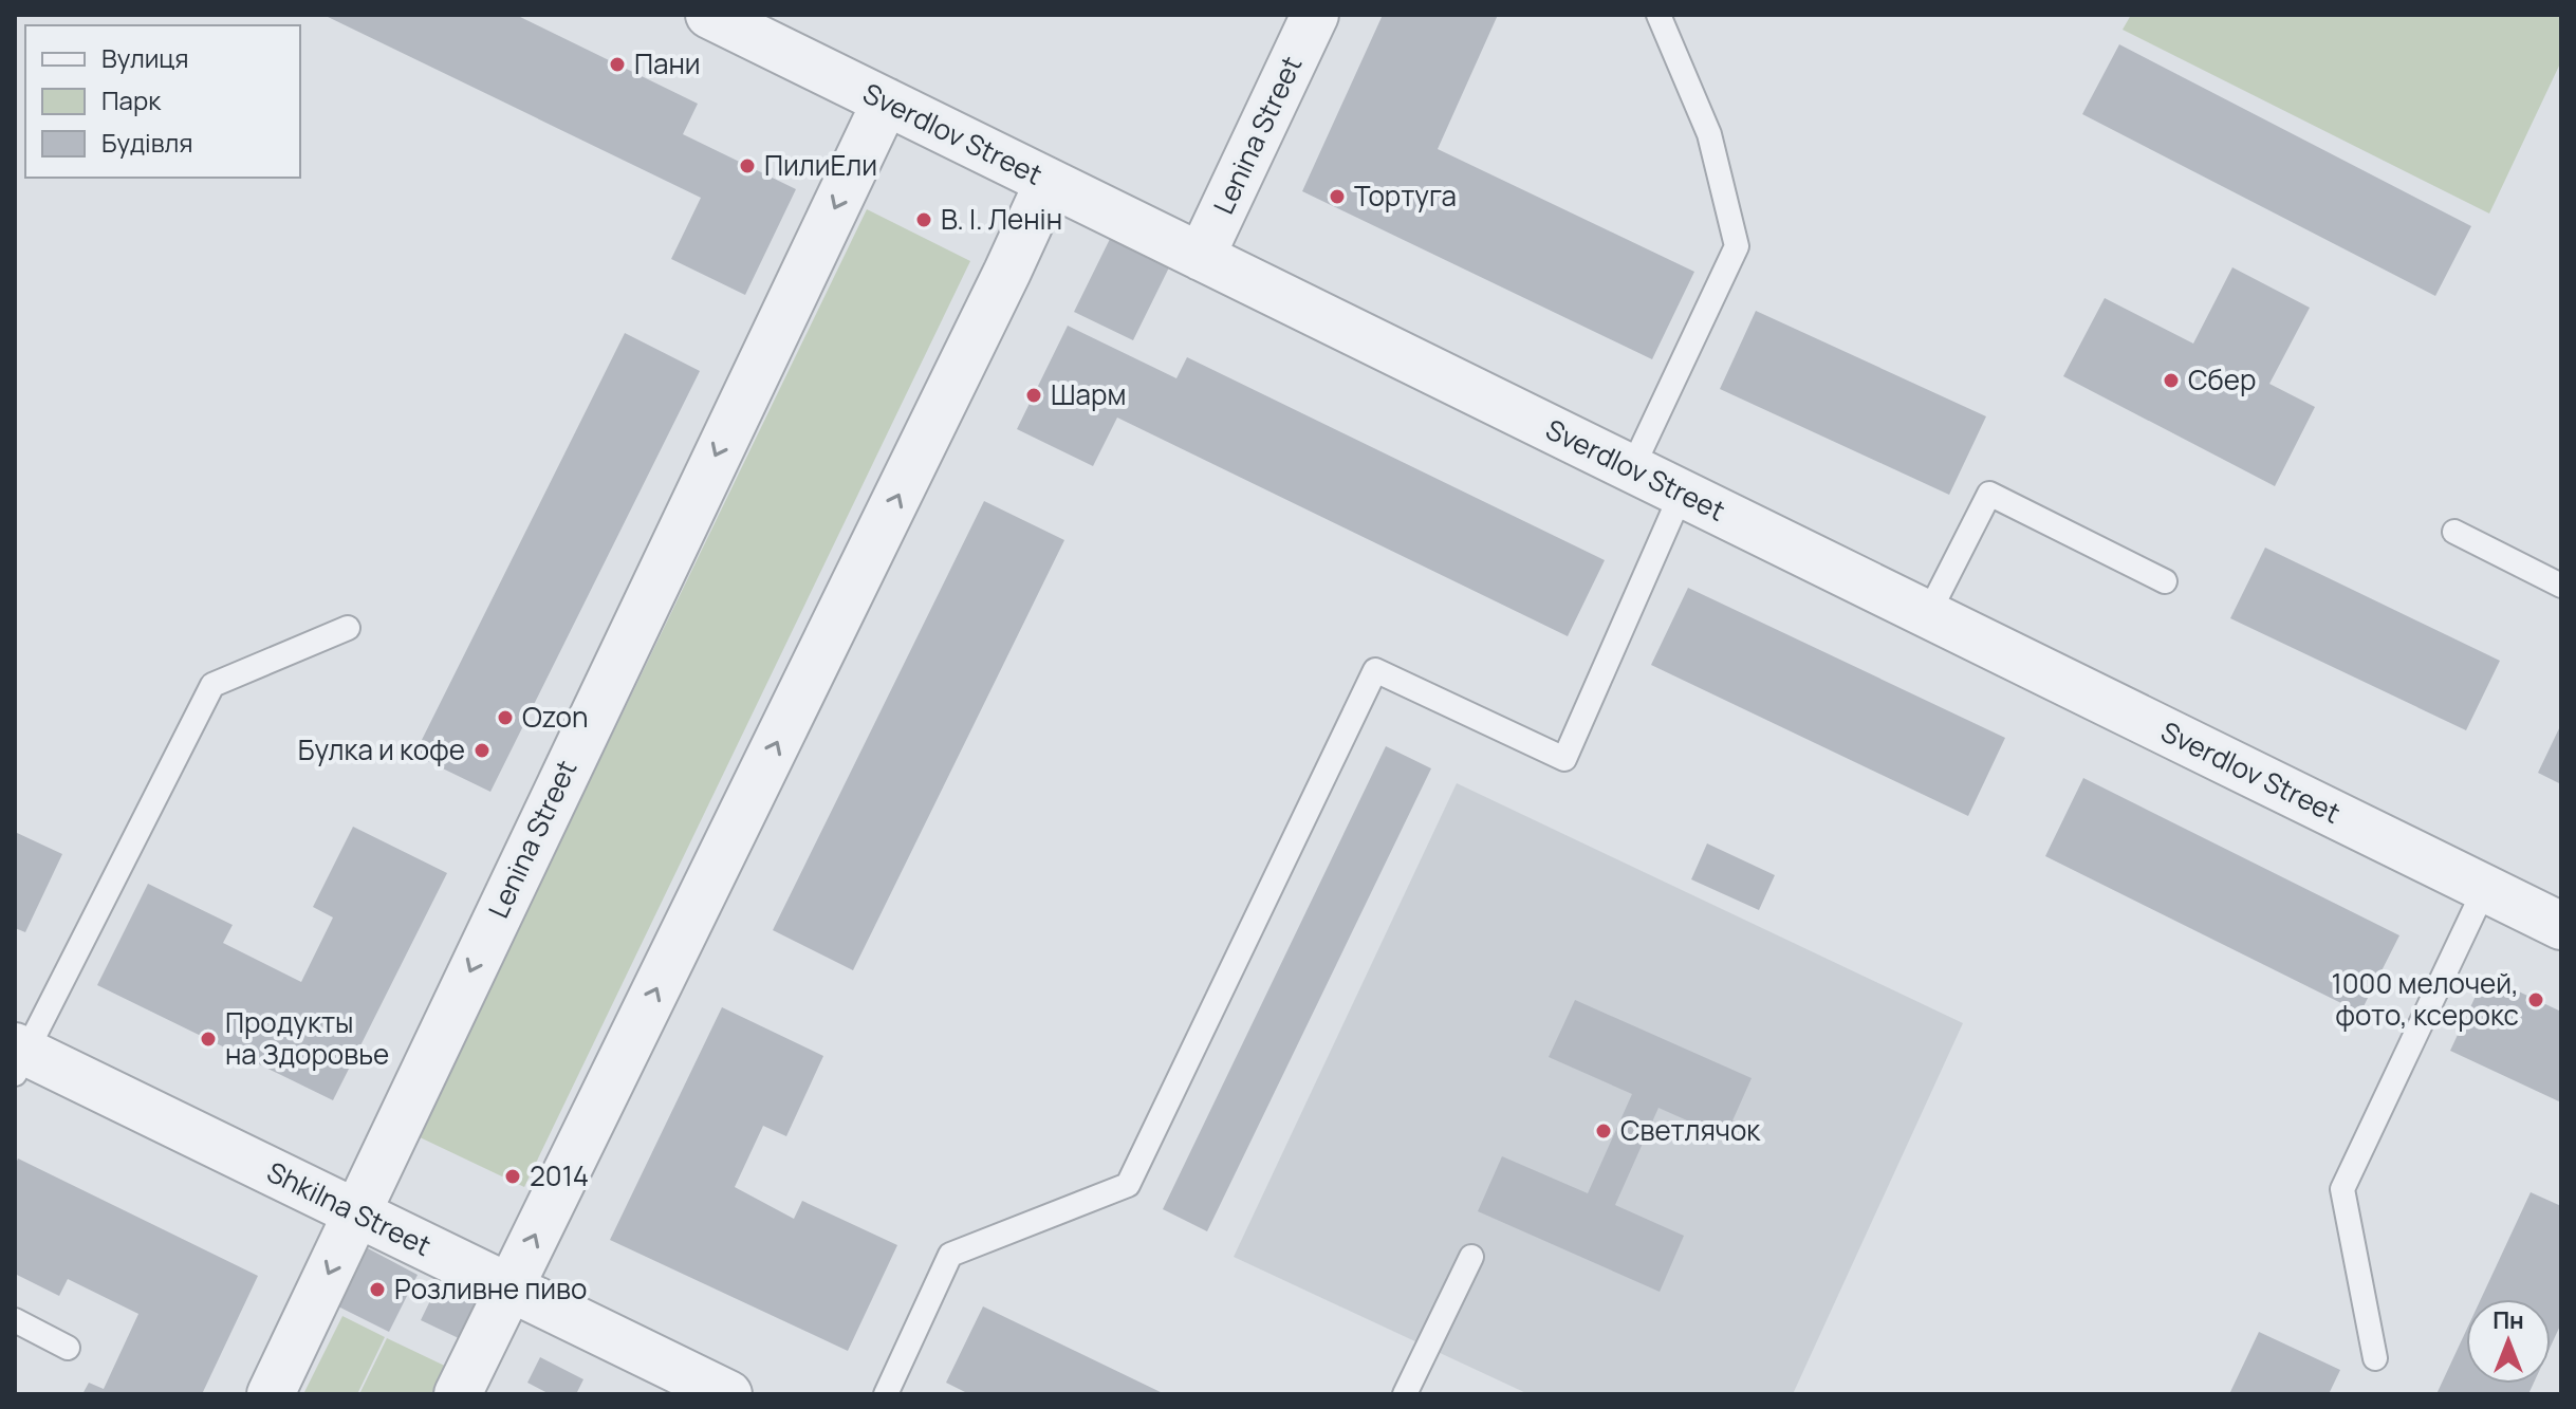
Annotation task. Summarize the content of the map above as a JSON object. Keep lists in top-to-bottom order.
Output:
{
  "streets": {
    "street": ["Sverdlov Street", "Lenina Street", "Shkilna Street"]
  },
  "crossings": [
    ["Sverdlov Street", "Lenina Street"],
    ["Lenina Street", "Shkilna Street"]
  ],
  "places": [
    "Пани",
    "ПилиЕли",
    "Тортуга",
    "В. І. Ленін",
    "Сбер",
    "Шарм",
    "Ozon",
    "Булка и кофе",
    "1000 мелочей, фото, ксерокс",
    "Продукты на Здоровье",
    "Светлячок",
    "2014",
    "Розливне пиво"
  ],
  "legend": ["Вулиця", "Парк", "Будівля"],
  "north": "top"
}
